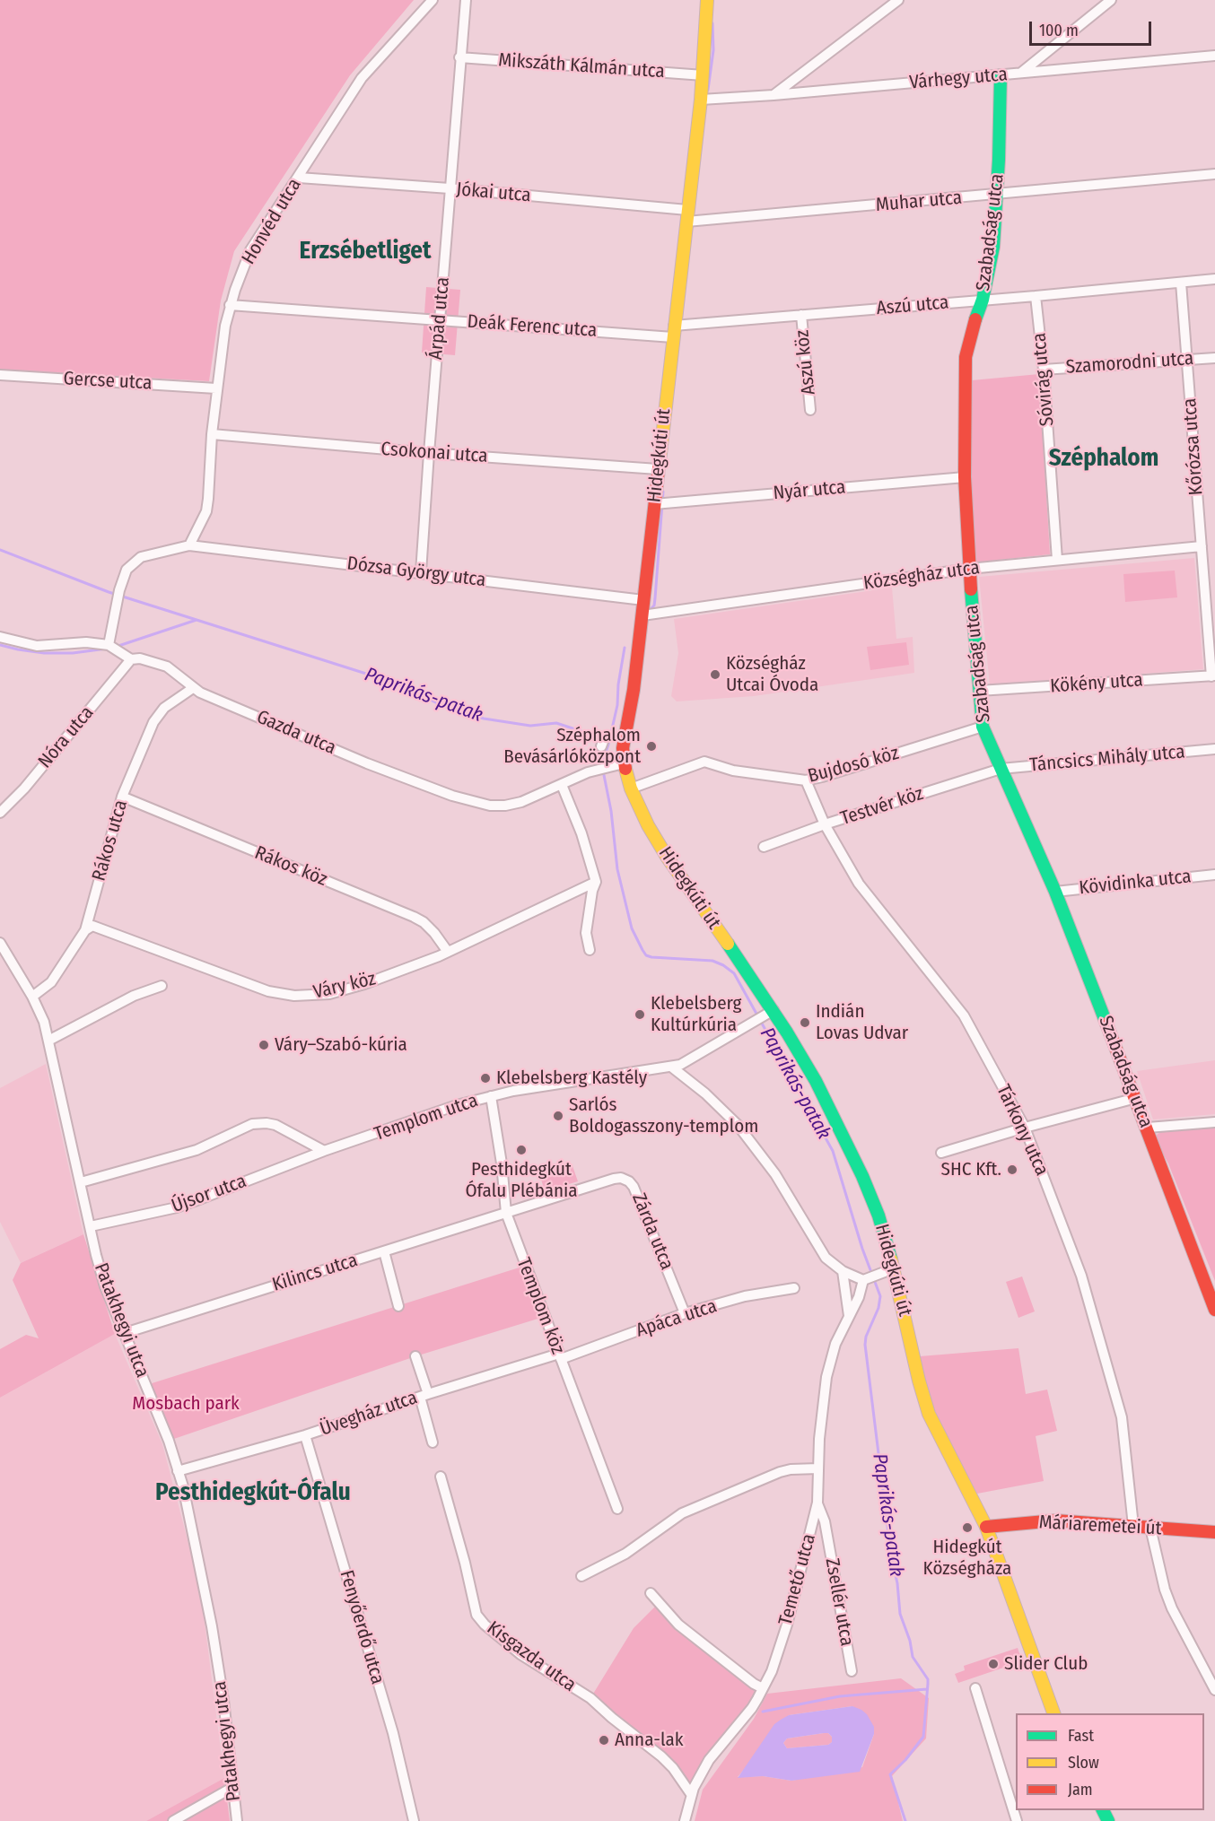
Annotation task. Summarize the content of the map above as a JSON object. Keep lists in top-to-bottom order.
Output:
{
  "streets": {
    "main road": ["Szabadság utca", "Hidegkúti út", "Máriaremetei út"],
    "street": [
      "Mikszáth Kálmán utca",
      "Várhegy utca",
      "Jókai utca",
      "Muhar utca",
      "Honvéd utca",
      "Aszú utca",
      "Árpád utca",
      "Deák Ferenc utca",
      "Aszú köz",
      "Szamorodni utca",
      "Sóvirág utca",
      "Gercse utca",
      "Kőrózsa utca",
      "Csokonai utca",
      "Nyár utca",
      "Dózsa György utca",
      "Községház utca",
      "Kökény utca",
      "Gazda utca",
      "Nóra utca",
      "Táncsics Mihály utca",
      "Bujdosó köz",
      "Testvér köz",
      "Rákos utca",
      "Rákos köz",
      "Kövidinka utca",
      "Váry köz",
      "Templom utca",
      "Tárkony utca",
      "Újsor utca",
      "Zárda utca",
      "Kilincs utca",
      "Templom köz",
      "Apáca utca",
      "Patakhegyi utca",
      "Üvegház utca",
      "Temető utca",
      "Zsellér utca",
      "Fenyőerdő utca",
      "Kisgazda utca"
    ]
  },
  "crossings": [
    ["Mikszáth Kálmán utca", "Árpád utca"],
    ["Mikszáth Kálmán utca", "Hidegkúti út"],
    ["Várhegy utca", "Szabadság utca"],
    ["Várhegy utca", "Hidegkúti út"],
    ["Jókai utca", "Muhar utca"],
    ["Jókai utca", "Honvéd utca"],
    ["Jókai utca", "Árpád utca"],
    ["Jókai utca", "Hidegkúti út"],
    ["Muhar utca", "Szabadság utca"],
    ["Muhar utca", "Hidegkúti út"],
    ["Honvéd utca", "Deák Ferenc utca"],
    ["Honvéd utca", "Gercse utca"],
    ["Honvéd utca", "Csokonai utca"],
    ["Honvéd utca", "Dózsa György utca"],
    ["Szabadság utca", "Aszú utca"],
    ["Szabadság utca", "Nyár utca"],
    ["Szabadság utca", "Községház utca"],
    ["Szabadság utca", "Kökény utca"],
    ["Szabadság utca", "Táncsics Mihály utca"],
    ["Szabadság utca", "Bujdosó köz"],
    ["Szabadság utca", "Testvér köz"],
    ["Szabadság utca", "Kövidinka utca"],
    ["Aszú utca", "Deák Ferenc utca"],
    ["Aszú utca", "Aszú köz"],
    ["Aszú utca", "Sóvirág utca"],
    ["Aszú utca", "Kőrózsa utca"],
    ["Aszú utca", "Hidegkúti út"],
    ["Árpád utca", "Deák Ferenc utca"],
    ["Árpád utca", "Csokonai utca"],
    ["Árpád utca", "Dózsa György utca"],
    ["Deák Ferenc utca", "Hidegkúti út"],
    ["Szamorodni utca", "Sóvirág utca"],
    ["Szamorodni utca", "Kőrózsa utca"],
    ["Sóvirág utca", "Községház utca"],
    ["Kőrózsa utca", "Községház utca"],
    ["Kőrózsa utca", "Kökény utca"],
    ["Csokonai utca", "Hidegkúti út"],
    ["Hidegkúti út", "Nyár utca"],
    ["Hidegkúti út", "Dózsa György utca"],
    ["Hidegkúti út", "Községház utca"],
    ["Hidegkúti út", "Gazda utca"],
    ["Hidegkúti út", "Bujdosó köz"],
    ["Hidegkúti út", "Templom utca"],
    ["Hidegkúti út", "Máriaremetei út"],
    ["Gazda utca", "Nóra utca"],
    ["Gazda utca", "Rákos utca"],
    ["Táncsics Mihály utca", "Testvér köz"],
    ["Bujdosó köz", "Tárkony utca"],
    ["Testvér köz", "Tárkony utca"],
    ["Rákos utca", "Rákos köz"],
    ["Rákos utca", "Váry köz"],
    ["Rákos utca", "Patakhegyi utca"],
    ["Rákos köz", "Váry köz"],
    ["Templom utca", "Újsor utca"],
    ["Templom utca", "Templom köz"],
    ["Tárkony utca", "Máriaremetei út"],
    ["Újsor utca", "Patakhegyi utca"],
    ["Zárda utca", "Kilincs utca"],
    ["Zárda utca", "Templom köz"],
    ["Zárda utca", "Apáca utca"],
    ["Kilincs utca", "Templom köz"],
    ["Kilincs utca", "Patakhegyi utca"],
    ["Templom köz", "Apáca utca"],
    ["Templom köz", "Üvegház utca"],
    ["Apáca utca", "Üvegház utca"],
    ["Patakhegyi utca", "Üvegház utca"],
    ["Üvegház utca", "Fenyőerdő utca"],
    ["Temető utca", "Zsellér utca"],
    ["Temető utca", "Kisgazda utca"]
  ],
  "districts": ["Erzsébetliget", "Széphalom", "Pesthidegkút-Ófalu"],
  "water": ["Paprikás-patak"],
  "parks": ["Mosbach park"],
  "places": [
    "Községház Utcai Óvoda",
    "Széphalom Bevásárlóközpont",
    "Klebelsberg Kultúrkúria",
    "Indián Lovas Udvar",
    "Váry–Szabó-kúria",
    "Klebelsberg Kastély",
    "Sarlós Boldogasszony-templom",
    "Pesthidegkút Ófalu Plébánia",
    "SHC Kft.",
    "Hidegkút Községháza",
    "Slider Club",
    "Anna-lak"
  ],
  "legend": ["Fast", "Slow", "Jam"],
  "scale_bar": "100 m"
}
